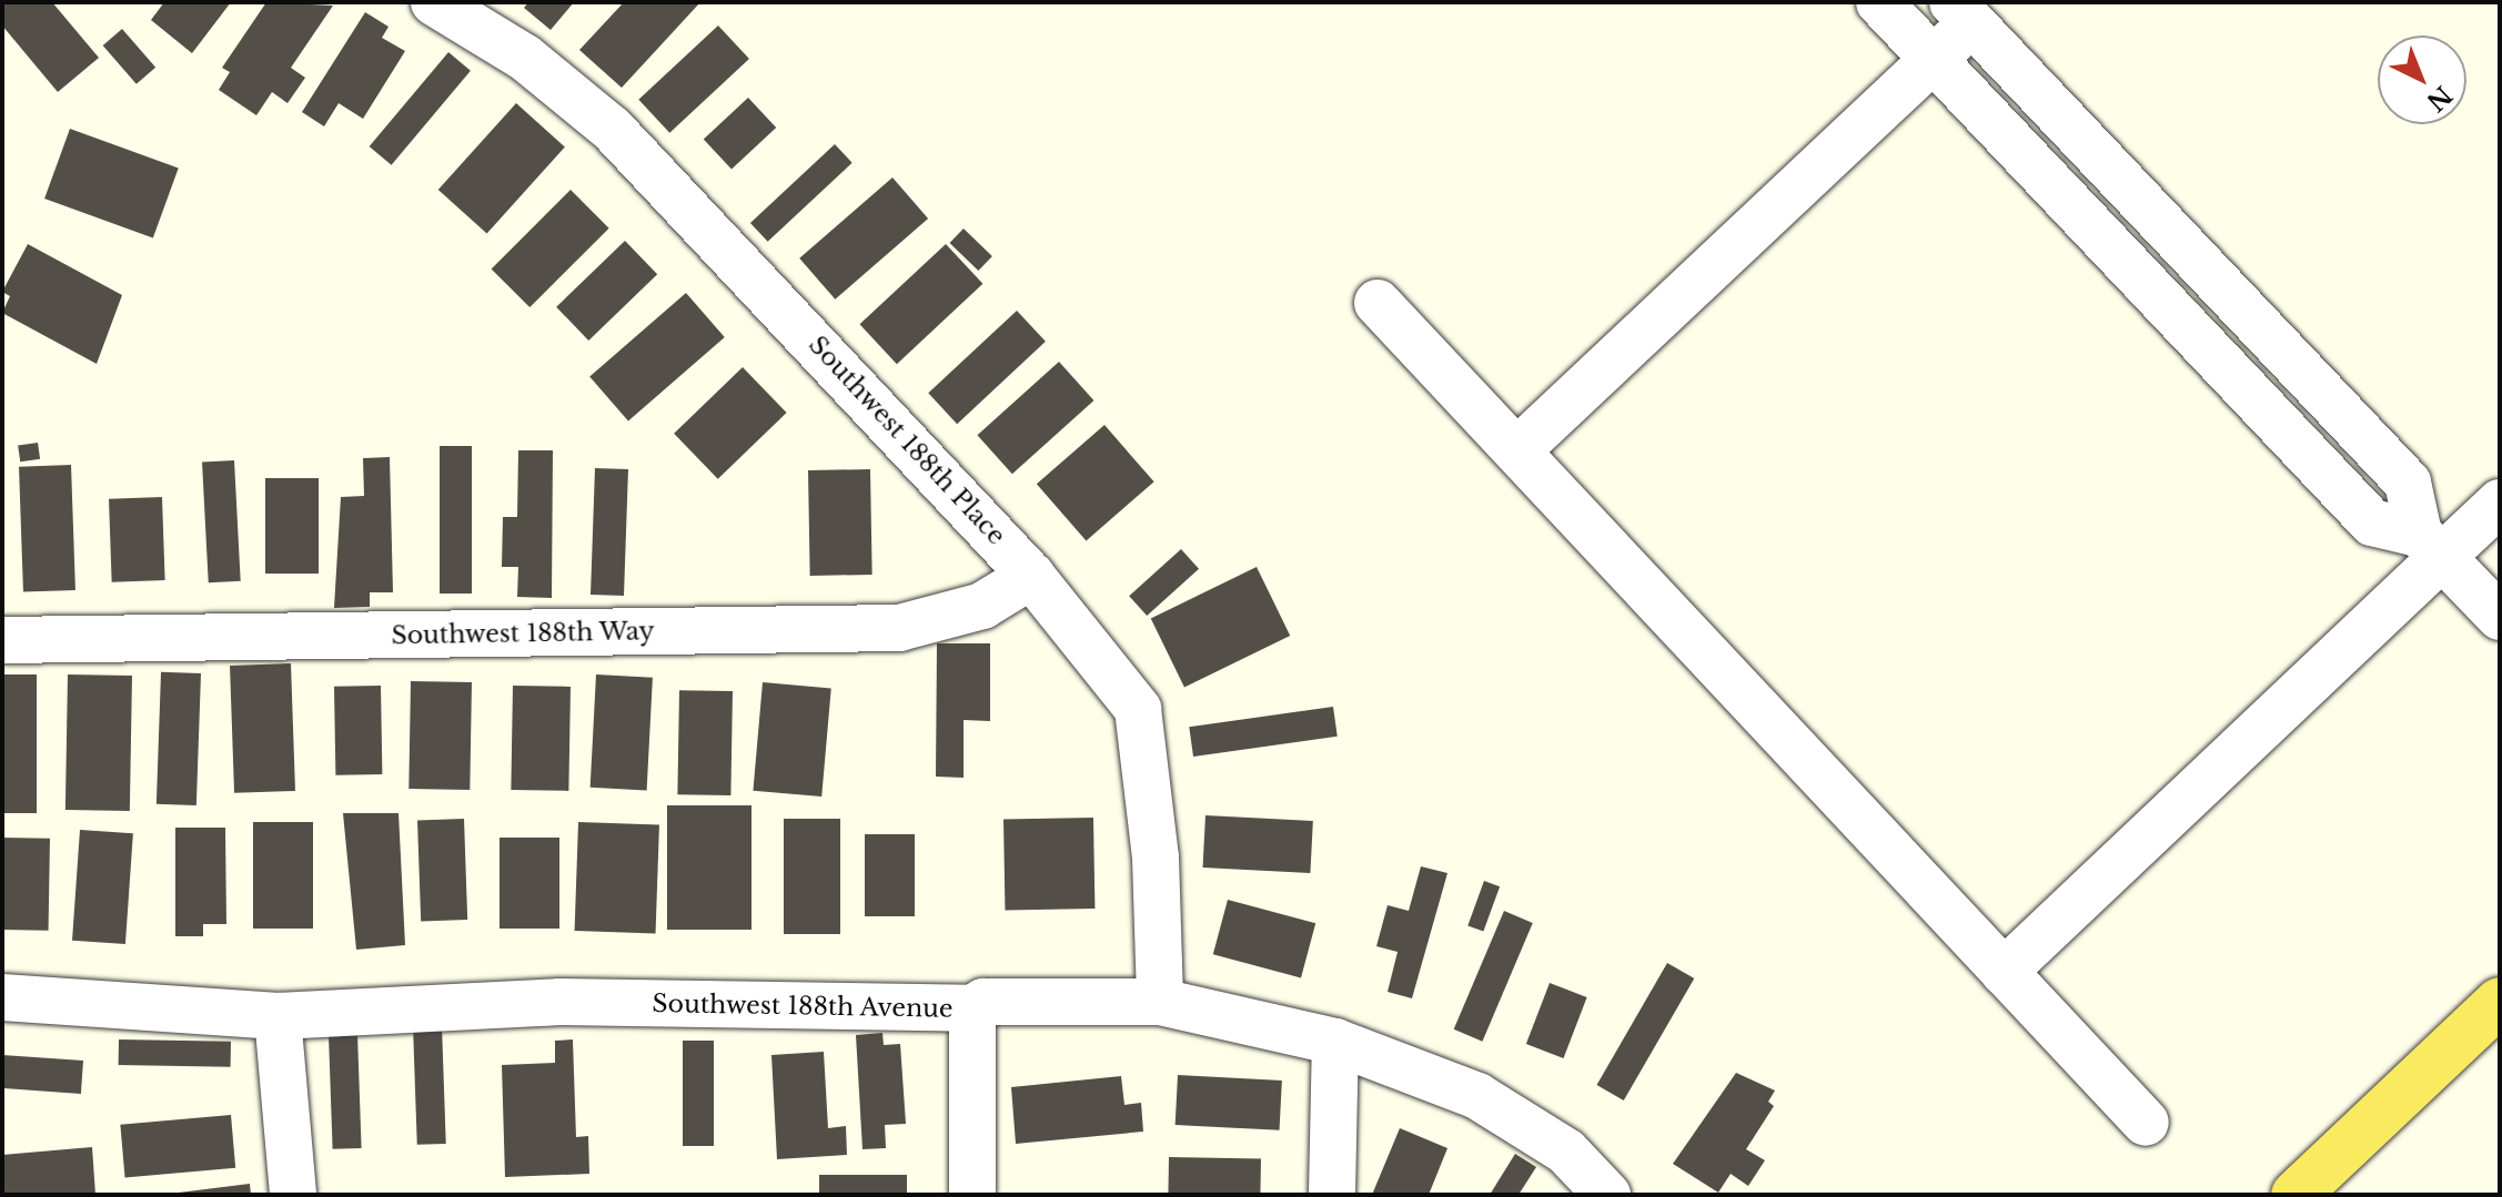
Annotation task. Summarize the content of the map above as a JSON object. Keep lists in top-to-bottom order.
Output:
{
  "streets": {
    "street": ["Southwest 188th Place", "Southwest 188th Way", "Southwest 188th Avenue"]
  },
  "crossings": [
    ["Southwest 188th Place", "Southwest 188th Way"],
    ["Southwest 188th Place", "Southwest 188th Avenue"]
  ],
  "north": "bottom right"
}
